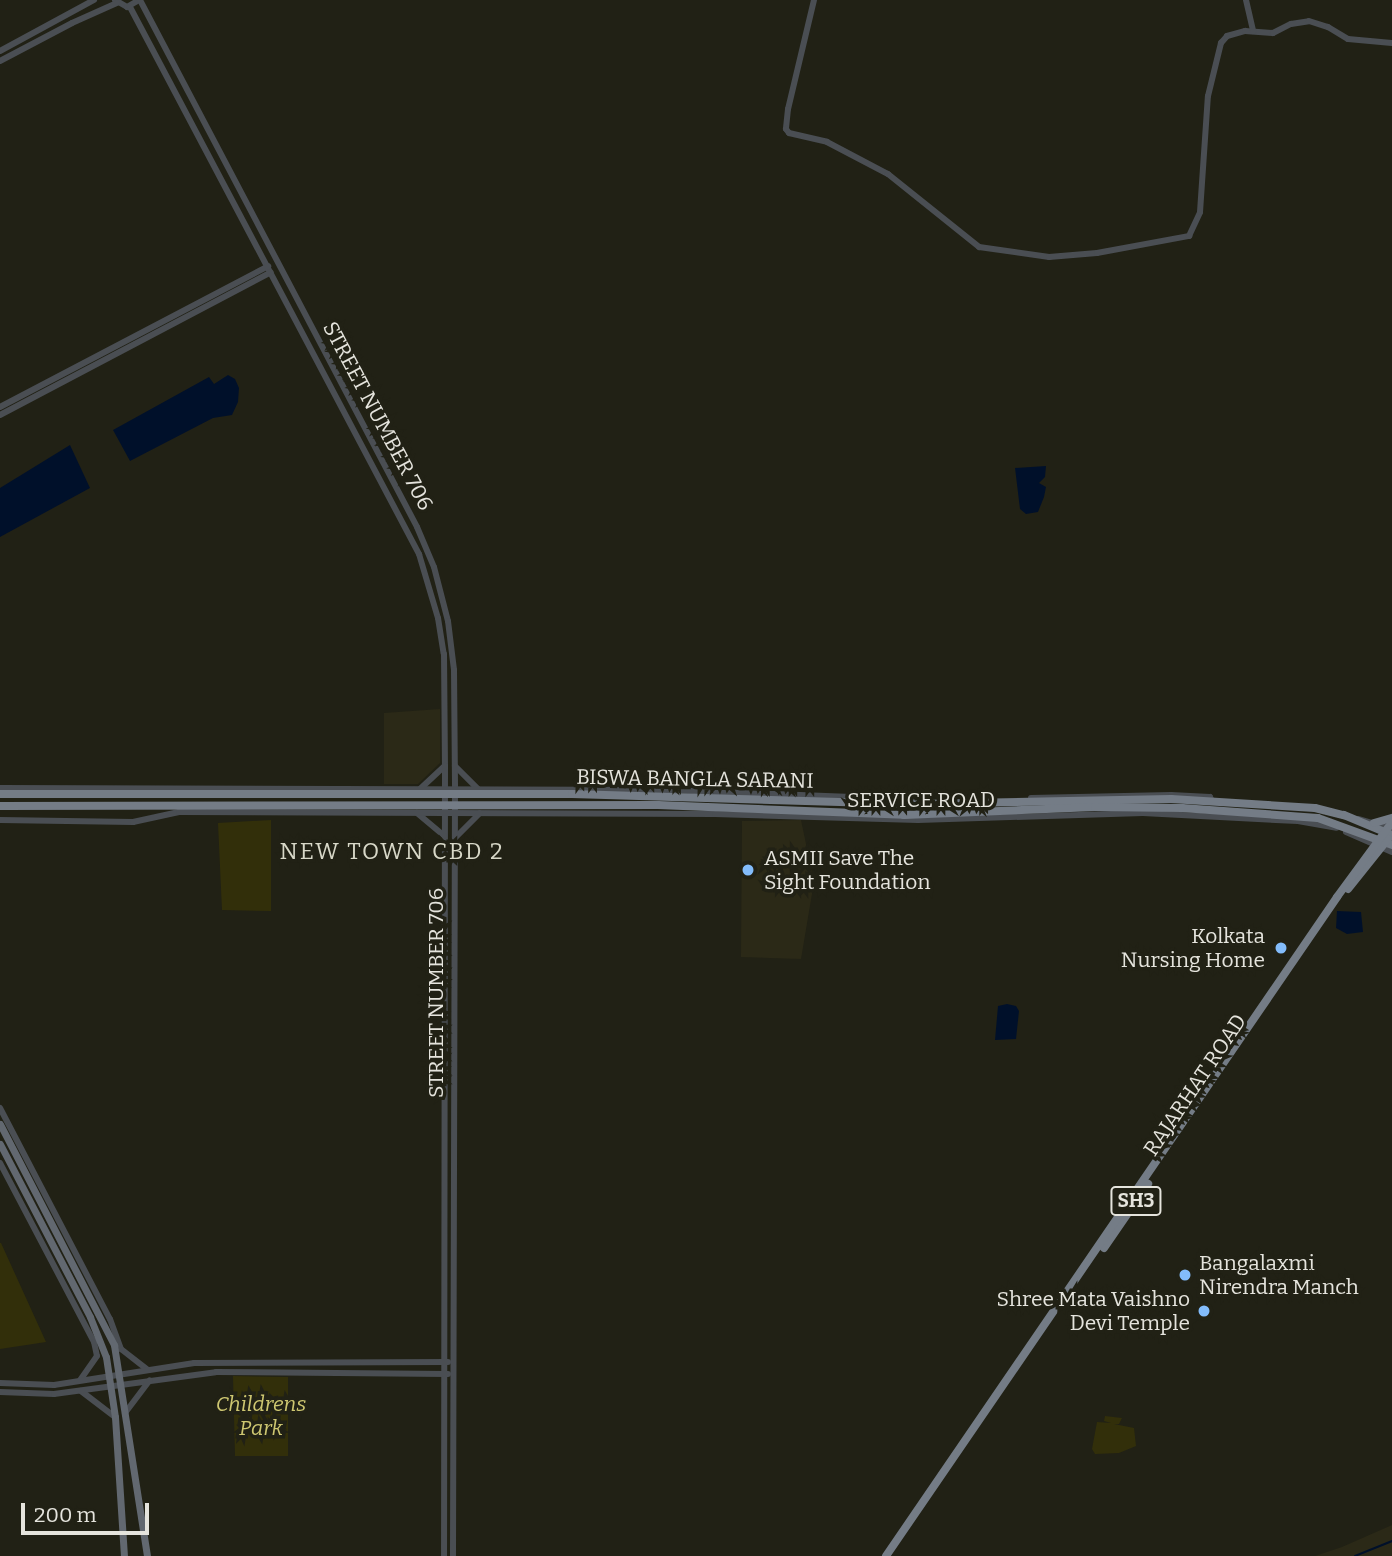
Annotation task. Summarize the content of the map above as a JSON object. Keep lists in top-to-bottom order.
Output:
{
  "streets": {
    "main road": ["BISWA BANGLA SARANI", "RAJARHAT ROAD", "SH3"],
    "street": ["STREET NUMBER 706", "SERVICE ROAD"]
  },
  "crossings": [
    ["STREET NUMBER 706", "BISWA BANGLA SARANI"],
    ["STREET NUMBER 706", "SERVICE ROAD"],
    ["BISWA BANGLA SARANI", "SERVICE ROAD"],
    ["BISWA BANGLA SARANI", "RAJARHAT ROAD"]
  ],
  "districts": ["NEW TOWN CBD 2"],
  "parks": ["Childrens Park"],
  "places": [
    "ASMII Save The Sight Foundation",
    "Kolkata Nursing Home",
    "Bangalaxmi Nirendra Manch",
    "Shree Mata Vaishno Devi Temple"
  ],
  "scale_bar": "200 m"
}
